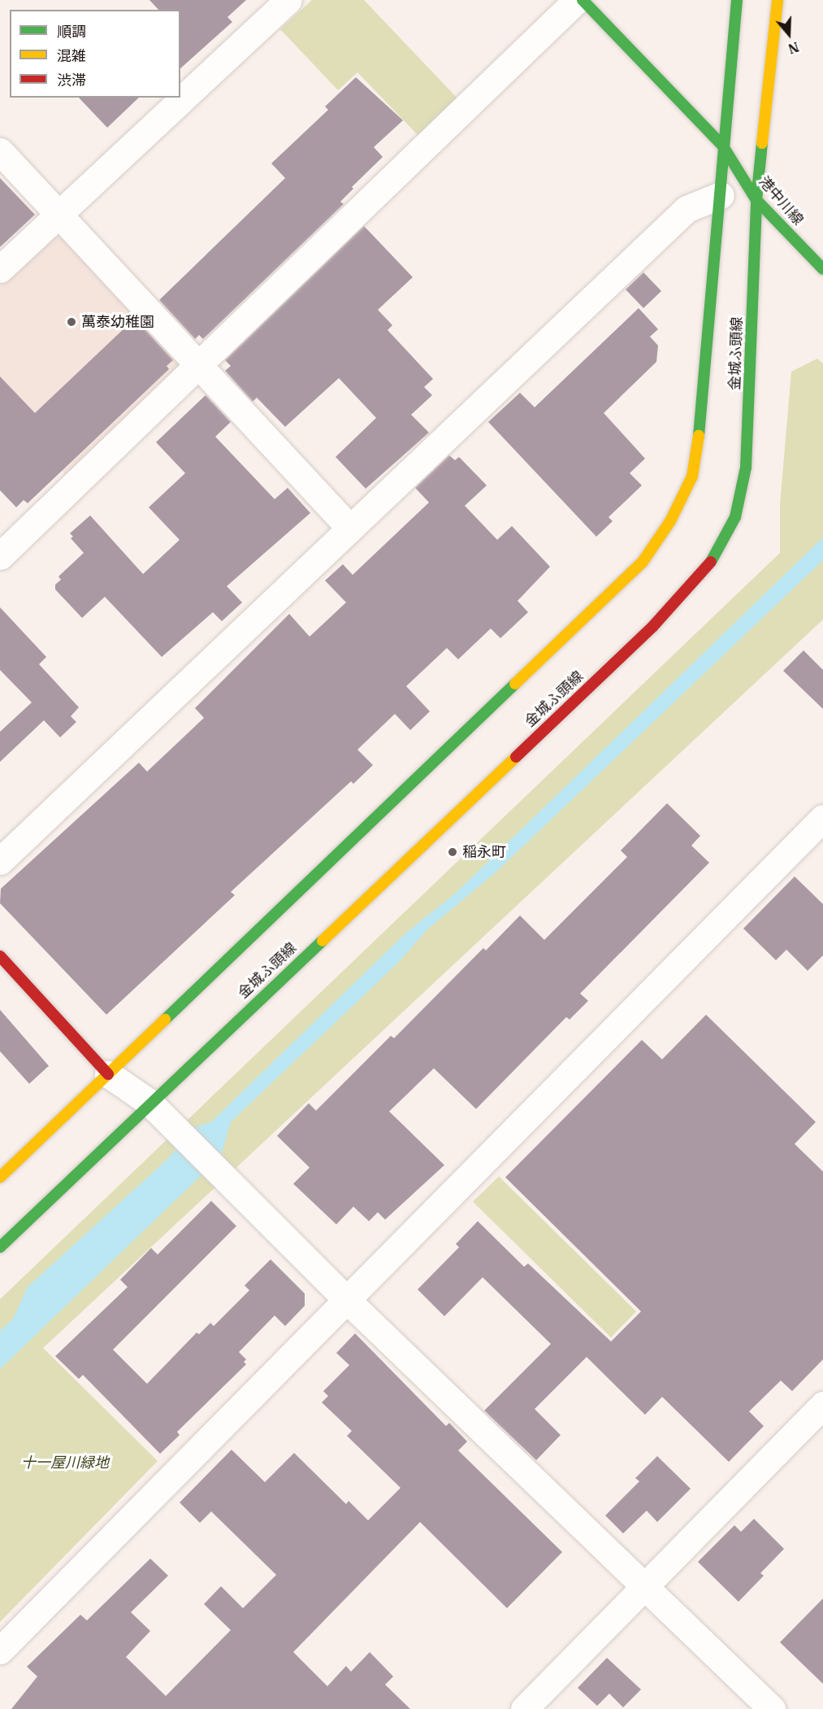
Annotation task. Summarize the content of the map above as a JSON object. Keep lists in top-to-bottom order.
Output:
{
  "streets": {
    "main road": ["港中川線", "金城ふ頭線"]
  },
  "crossings": [
    ["港中川線", "金城ふ頭線"]
  ],
  "parks": ["十一屋川緑地"],
  "places": ["萬泰幼稚園", "稲永町"],
  "legend": ["順調", "混雑", "渋滞"],
  "north": "bottom"
}
